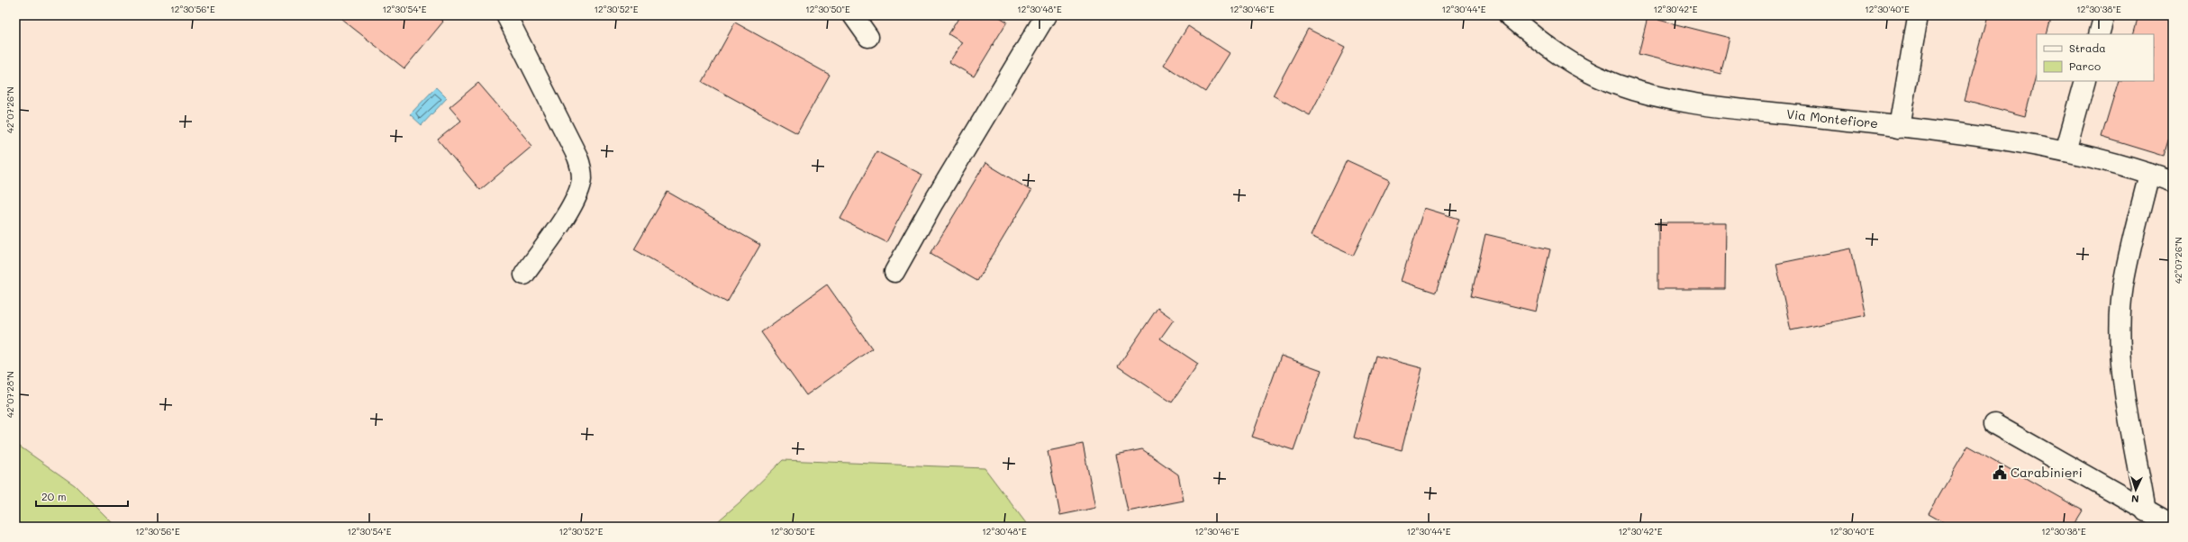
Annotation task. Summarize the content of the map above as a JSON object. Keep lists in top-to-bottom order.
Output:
{
  "streets": {
    "street": ["Via Montefiore"]
  },
  "places": {
    "public building": ["Carabinieri"]
  },
  "legend": ["Strada", "Parco"],
  "scale_bar": "20 m",
  "north": "bottom",
  "coordinates": [
    "12°30'56\"E",
    "12°30'54\"E",
    "12°30'52\"E",
    "12°30'50\"E",
    "12°30'48\"E",
    "12°30'46\"E",
    "12°30'44\"E",
    "12°30'42\"E",
    "12°30'40\"E",
    "12°30'38\"E",
    "42°07'26\"N",
    "42°07'28\"N"
  ]
}
